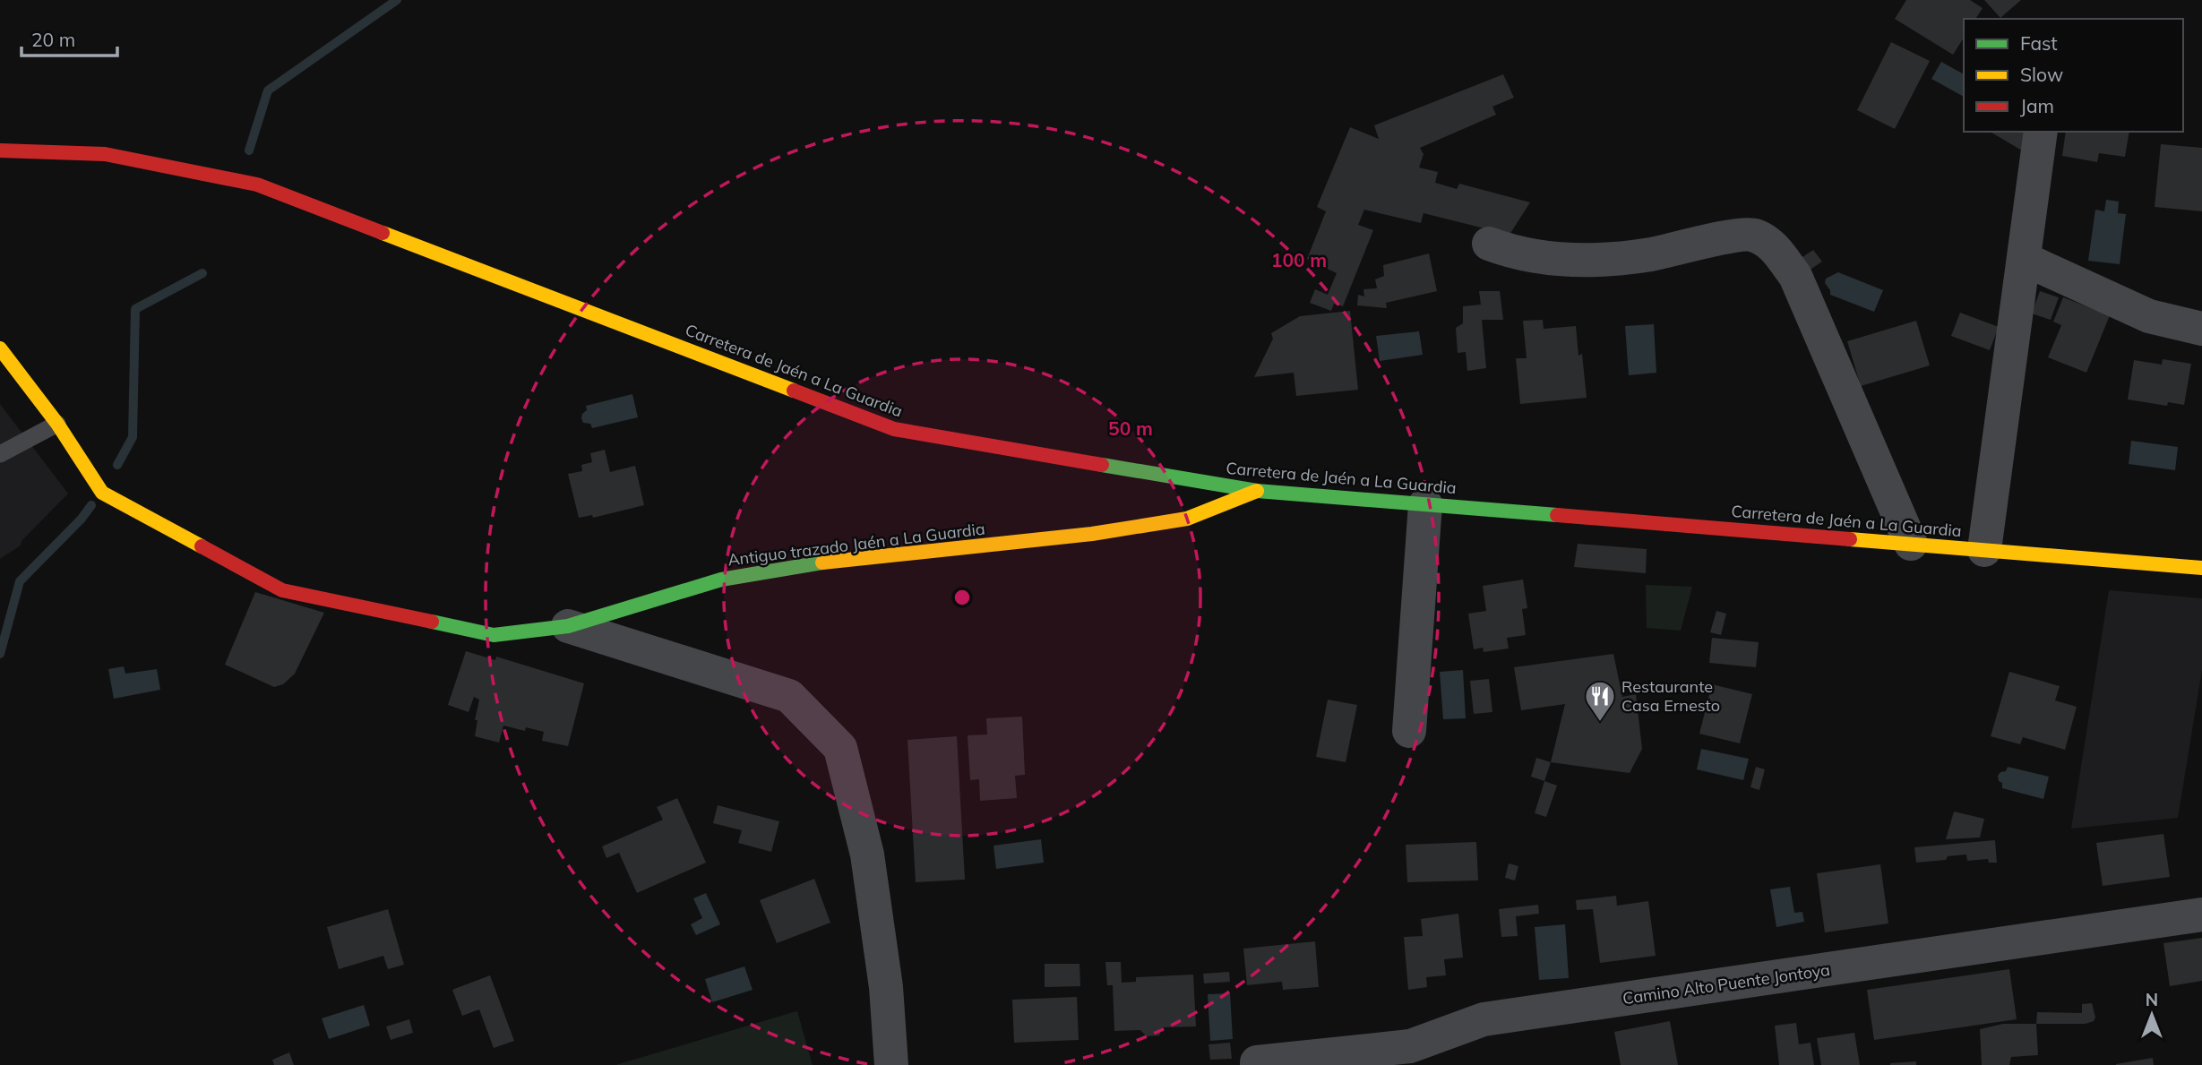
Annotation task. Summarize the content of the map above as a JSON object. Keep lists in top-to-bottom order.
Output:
{
  "streets": {
    "street": ["Carretera de Jaén a La Guardia", "Antiguo trazado Jaén a La Guardia", "Camino Alto Puente Jontoya"]
  },
  "crossings": [
    ["Carretera de Jaén a La Guardia", "Antiguo trazado Jaén a La Guardia"]
  ],
  "places": {
    "restaurant": ["Restaurante Casa Ernesto"]
  },
  "legend": ["Fast", "Slow", "Jam"],
  "scale_bar": "20 m",
  "north": "top",
  "rings": ["100 m", "50 m"]
}
